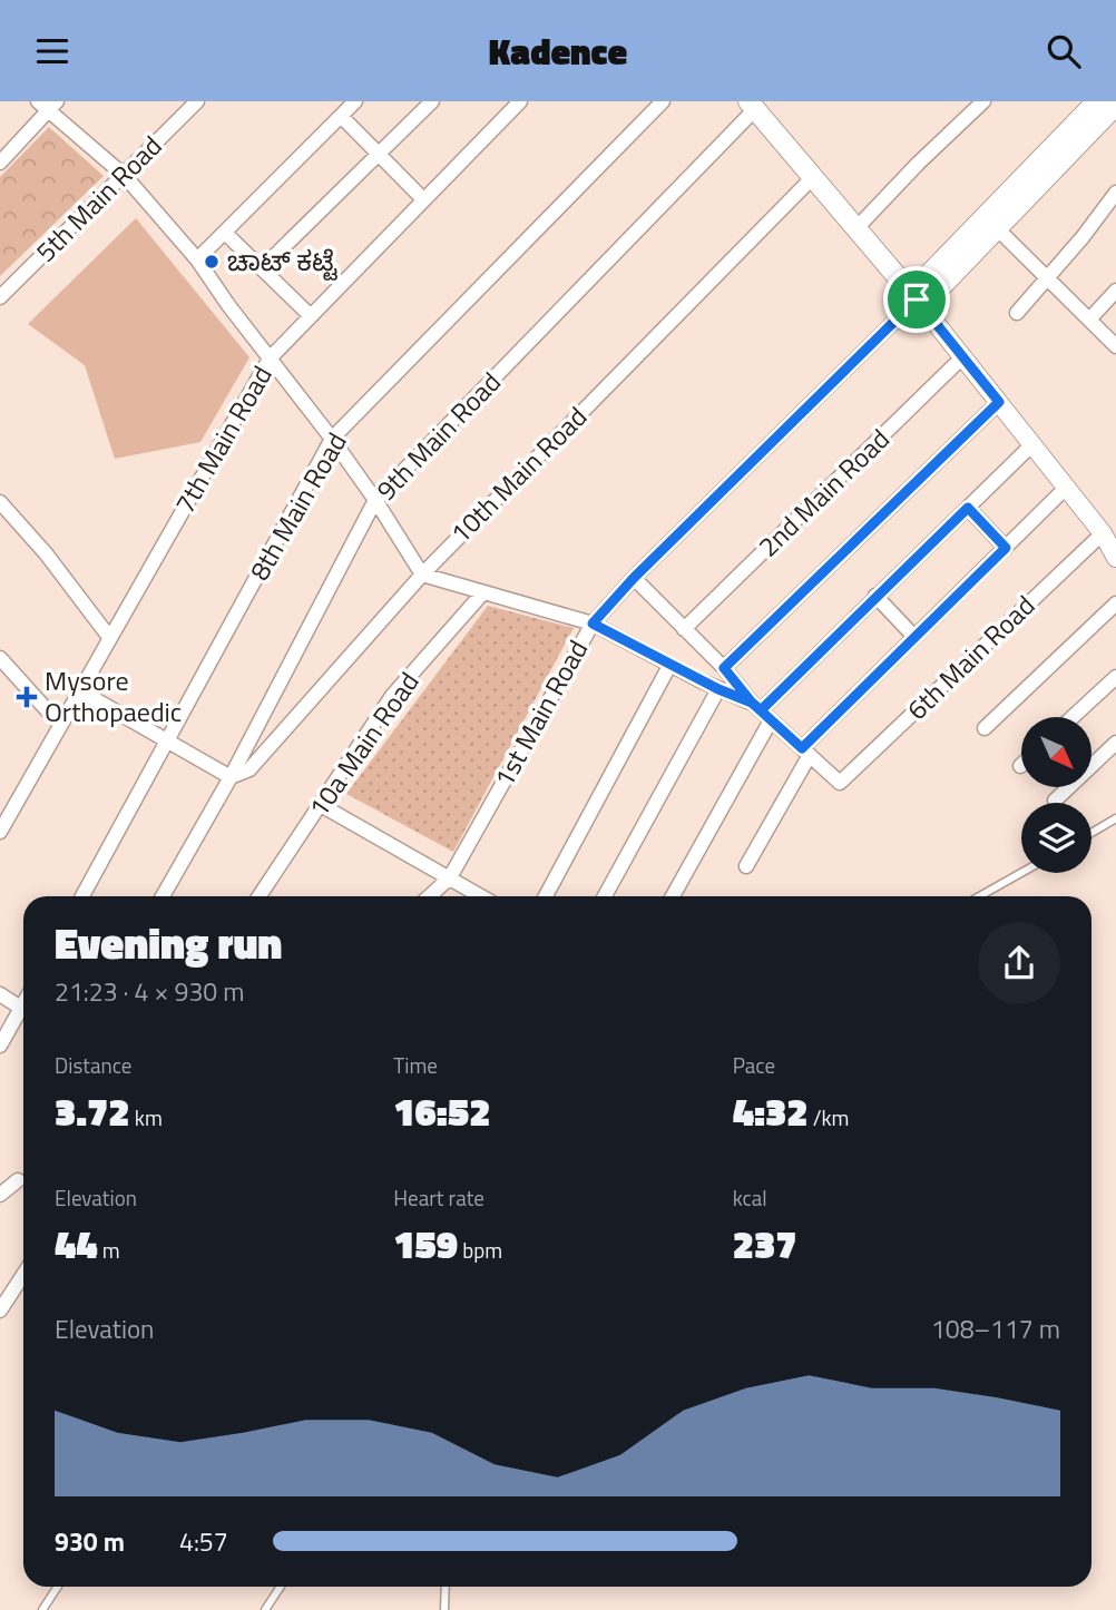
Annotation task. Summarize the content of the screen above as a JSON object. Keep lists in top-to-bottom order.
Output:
{
  "streets": {
    "street": [
      "5th Main Road",
      "9th Main Road",
      "7th Main Road",
      "10th Main Road",
      "2nd Main Road",
      "8th Main Road",
      "6th Main Road",
      "1st Main Road",
      "10a Main Road"
    ]
  },
  "crossings": [
    ["9th Main Road", "10th Main Road"]
  ],
  "places": {
    "other": ["ಚಾಟ್ ಕಟ್ಟೆ"],
    "health": ["Mysore Orthopaedic"]
  },
  "north": "bottom right",
  "page": {
    "header": "Kadence",
    "heading": ["Evening run", "21:23 · 4 × 930 m"],
    "stats": [
      ["Distance", "3.72 km"],
      ["Time", "16:52"],
      ["Pace", "4:32 /km"],
      ["Elevation", "44 m"],
      ["Heart rate", "159 bpm"],
      ["kcal", "237"]
    ],
    "chart": ["Elevation", "108–117 m"],
    "list": [
      {
        "name": "930 m",
        "note": "4:57"
      }
    ]
  }
}
